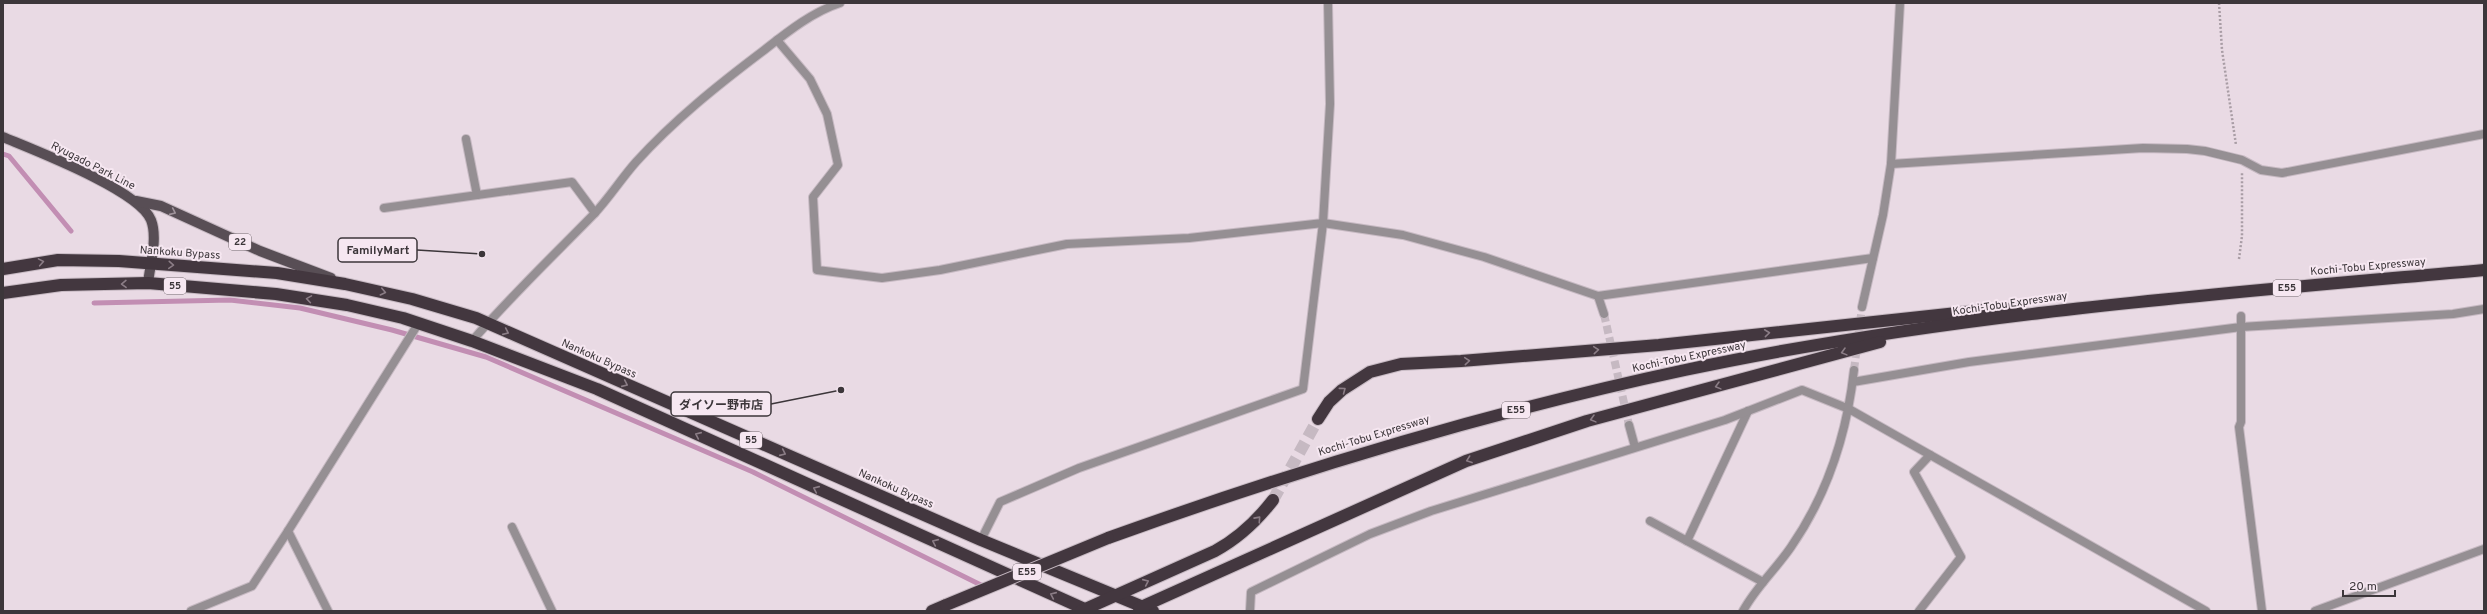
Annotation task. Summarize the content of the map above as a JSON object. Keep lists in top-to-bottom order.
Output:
{
  "streets": {
    "highway": [
      "Nankoku Bypass",
      "Kochi-Tobu Expressway",
      "55",
      "E55"
    ],
    "main road": ["Ryugado Park Line", "22"]
  },
  "crossings": [
    ["Ryugado Park Line", "22"],
    ["Ryugado Park Line", "Nankoku Bypass"],
    ["Ryugado Park Line", "55"],
    ["22", "Nankoku Bypass"]
  ],
  "places": ["FamilyMart", "ダイソー野市店"],
  "scale_bar": "20 m"
}
